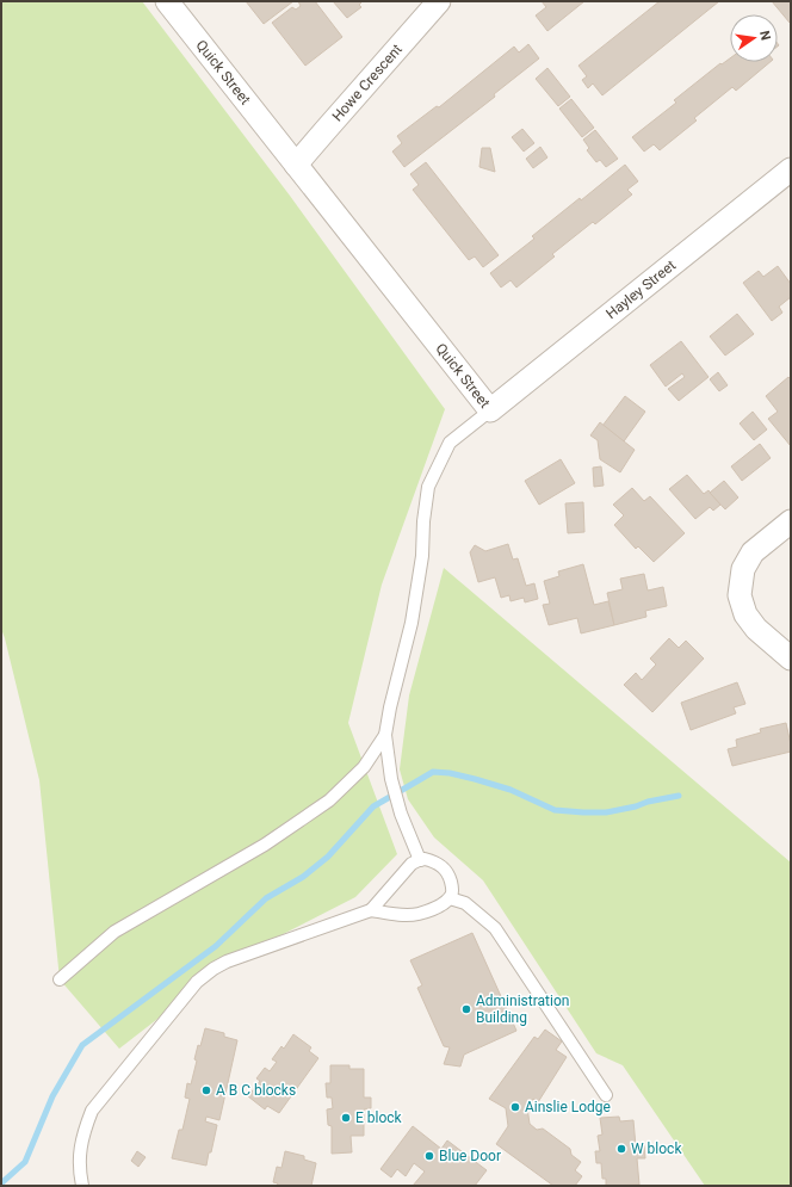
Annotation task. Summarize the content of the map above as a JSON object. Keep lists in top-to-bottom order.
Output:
{
  "streets": {
    "street": ["Quick Street", "Howe Crescent", "Hayley Street"]
  },
  "crossings": [
    ["Quick Street", "Howe Crescent"],
    ["Quick Street", "Hayley Street"]
  ],
  "places": [
    "Administration Building",
    "A B C blocks",
    "Ainslie Lodge",
    "E block",
    "W block",
    "Blue Door"
  ],
  "north": "right"
}
